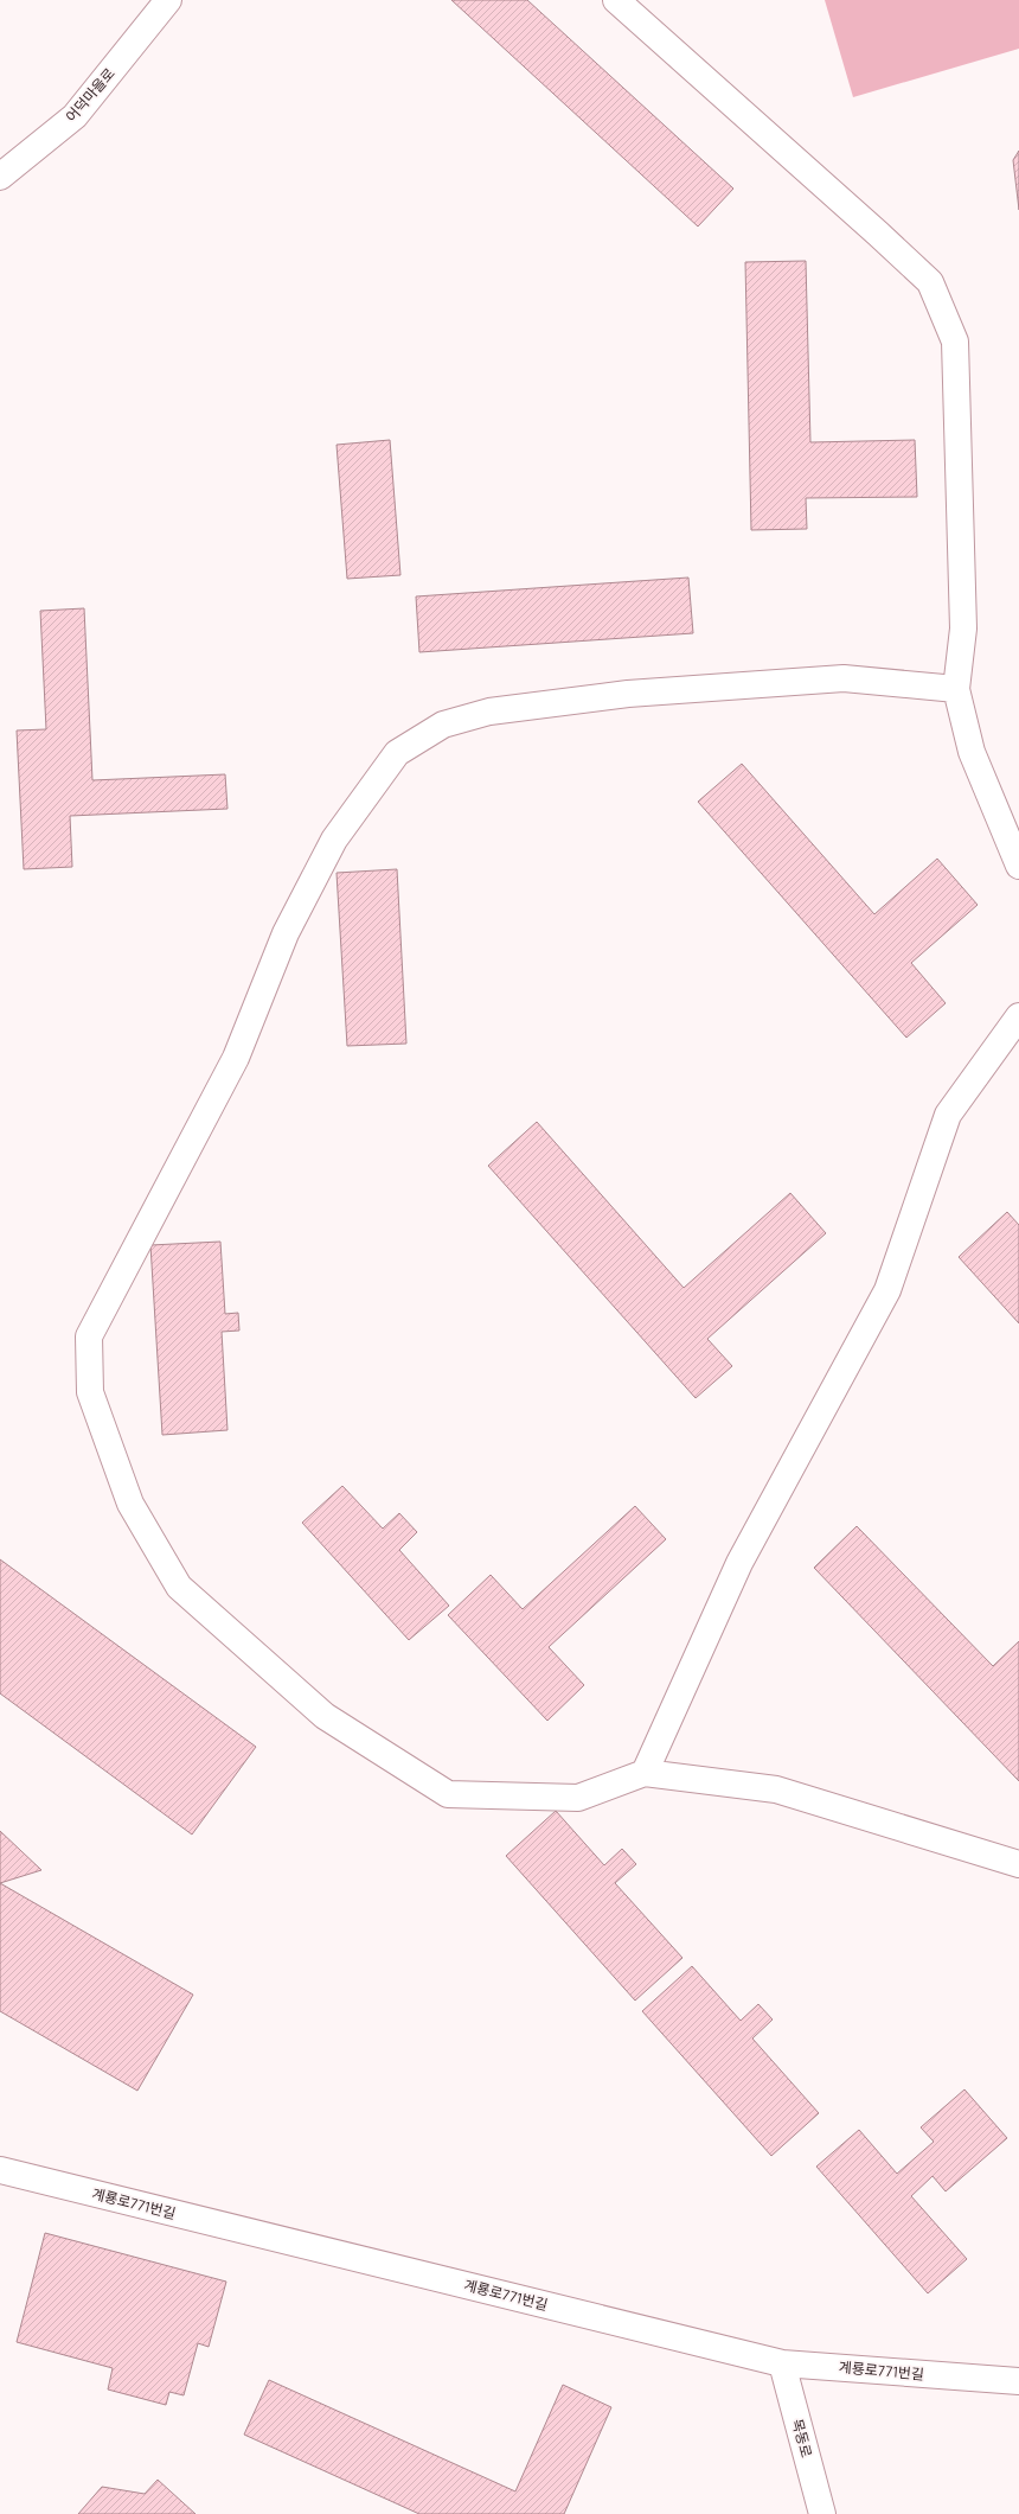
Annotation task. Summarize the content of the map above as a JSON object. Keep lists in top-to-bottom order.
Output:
{
  "streets": {
    "street": ["어덕마을로", "계룡로771번길", "목동로"]
  },
  "crossings": [
    ["계룡로771번길", "목동로"]
  ]
}
